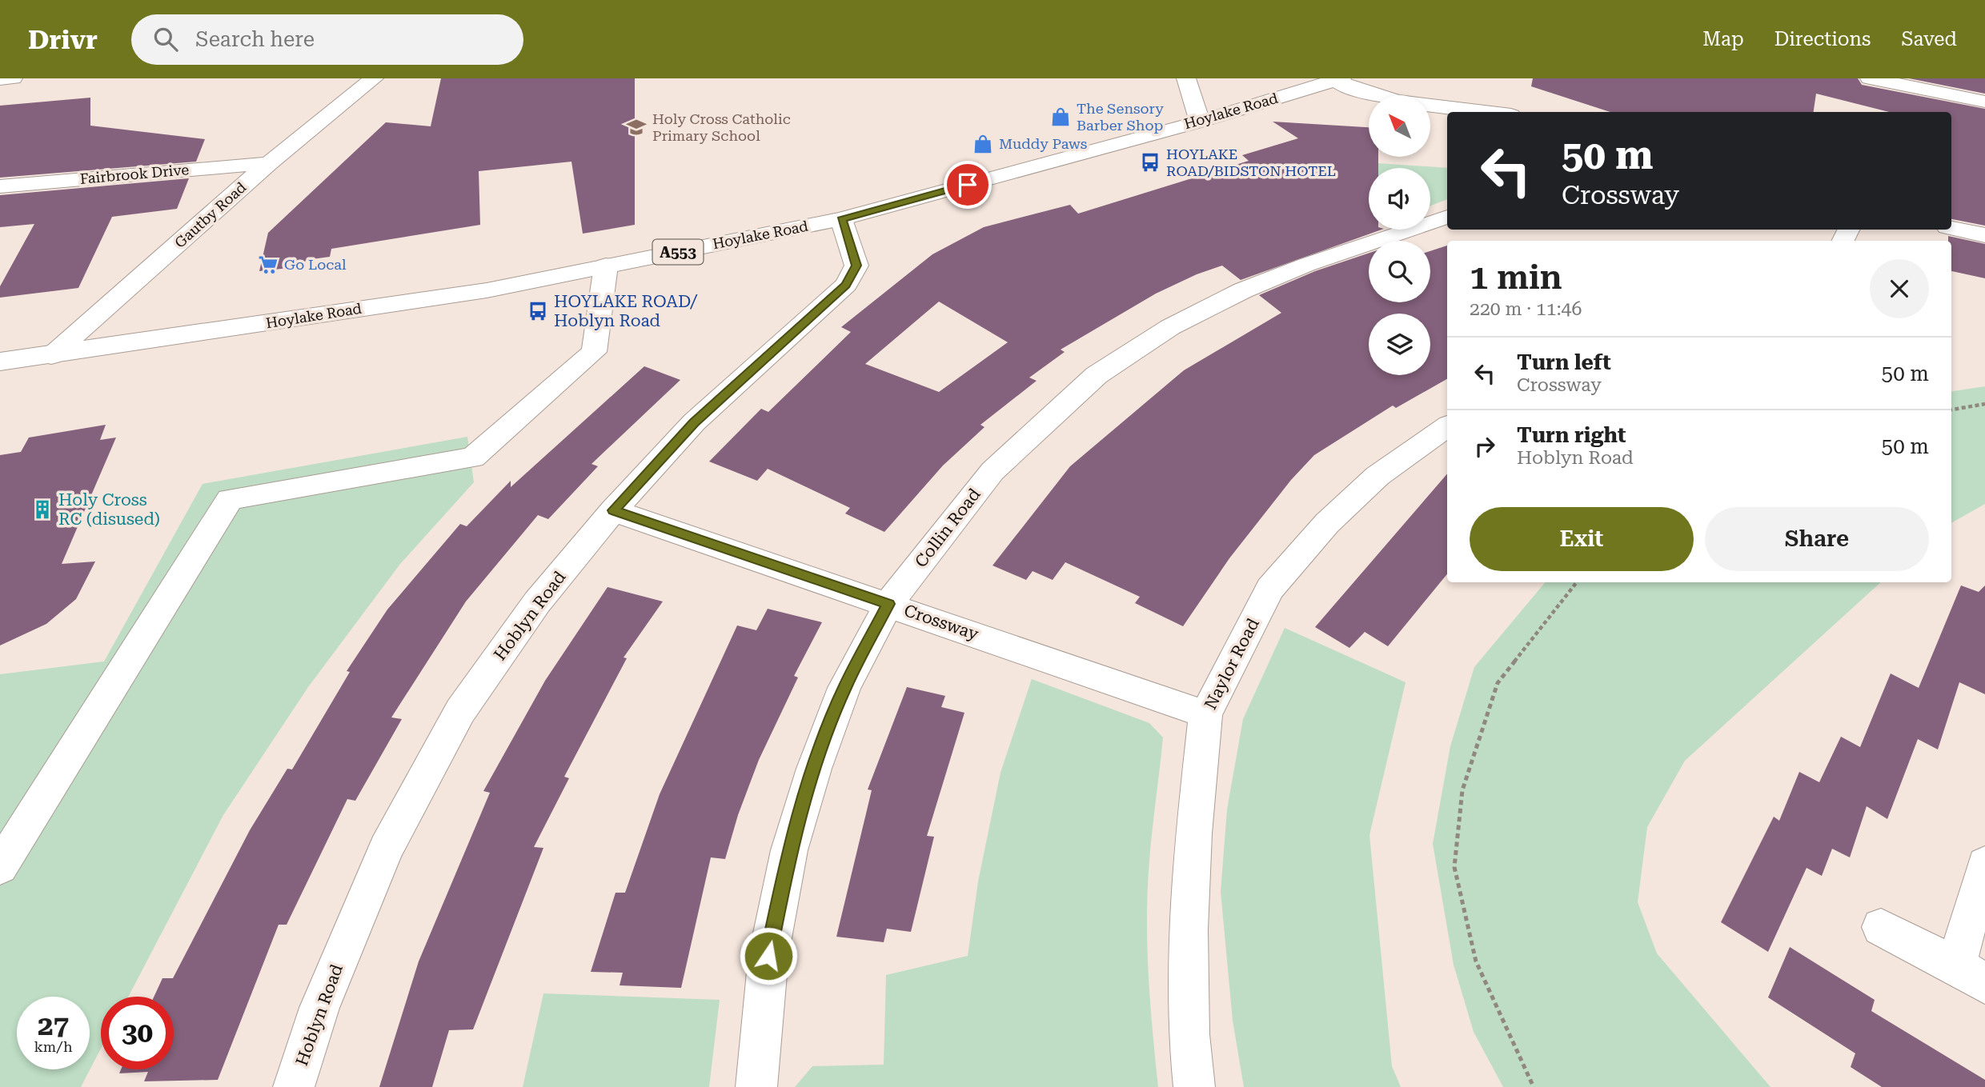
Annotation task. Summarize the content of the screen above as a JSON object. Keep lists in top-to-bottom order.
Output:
{
  "streets": {
    "street": [
      "Hoylake Road",
      "Fairbrook Drive",
      "Gautby Road",
      "A553",
      "Collin Road",
      "Hoblyn Road",
      "Crossway",
      "Naylor Road"
    ]
  },
  "crossings": [
    ["Hoylake Road", "Gautby Road"],
    ["Hoylake Road", "Hoblyn Road"],
    ["Fairbrook Drive", "Gautby Road"],
    ["Collin Road", "Crossway"],
    ["Hoblyn Road", "Crossway"],
    ["Crossway", "Naylor Road"]
  ],
  "places": {
    "shop": ["The Sensory Barber Shop", "Muddy Paws"],
    "school or university": ["Holy Cross Catholic Primary School"],
    "bus stop": ["HOYLAKE ROAD/BIDSTON HOTEL", "HOYLAKE ROAD/ Hoblyn Road"],
    "supermarket": ["Go Local"],
    "building": ["Holy Cross RC (disused)"]
  },
  "north": "top left",
  "page": {
    "header": "Drivr",
    "search": "Search here",
    "nav": ["Map", "Directions", "Saved"],
    "turn": ["50 m", "Crossway"],
    "heading": ["1 min", "220 m · 11:46"],
    "list": [
      {
        "name": "Turn left",
        "note": "Crossway",
        "value": "50 m"
      },
      {
        "name": "Turn right",
        "note": "Hoblyn Road",
        "value": "50 m"
      }
    ],
    "buttons": ["Exit", "Share"],
    "speed": "27 km/h",
    "limit": "30"
  }
}
